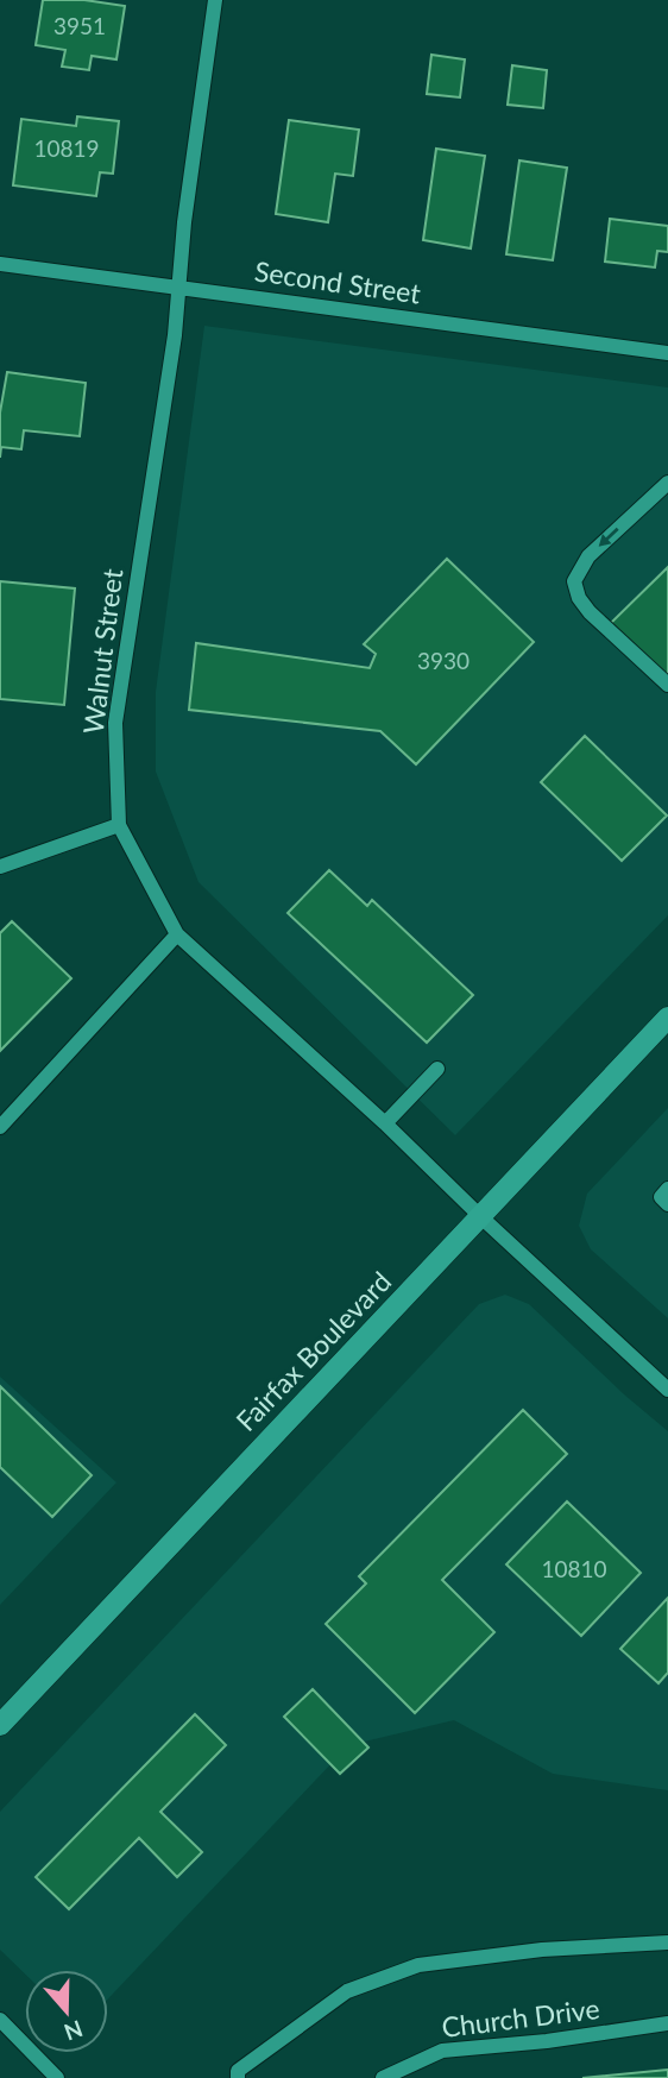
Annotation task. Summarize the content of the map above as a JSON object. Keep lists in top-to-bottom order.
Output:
{
  "streets": {
    "main road": ["Fairfax Boulevard"],
    "street": ["Second Street", "Walnut Street", "Church Drive"]
  },
  "crossings": [
    ["Second Street", "Walnut Street"],
    ["Walnut Street", "Fairfax Boulevard"]
  ],
  "house_numbers": [
    "3951",
    "10819",
    "3930",
    "10810"
  ],
  "north": "bottom"
}
